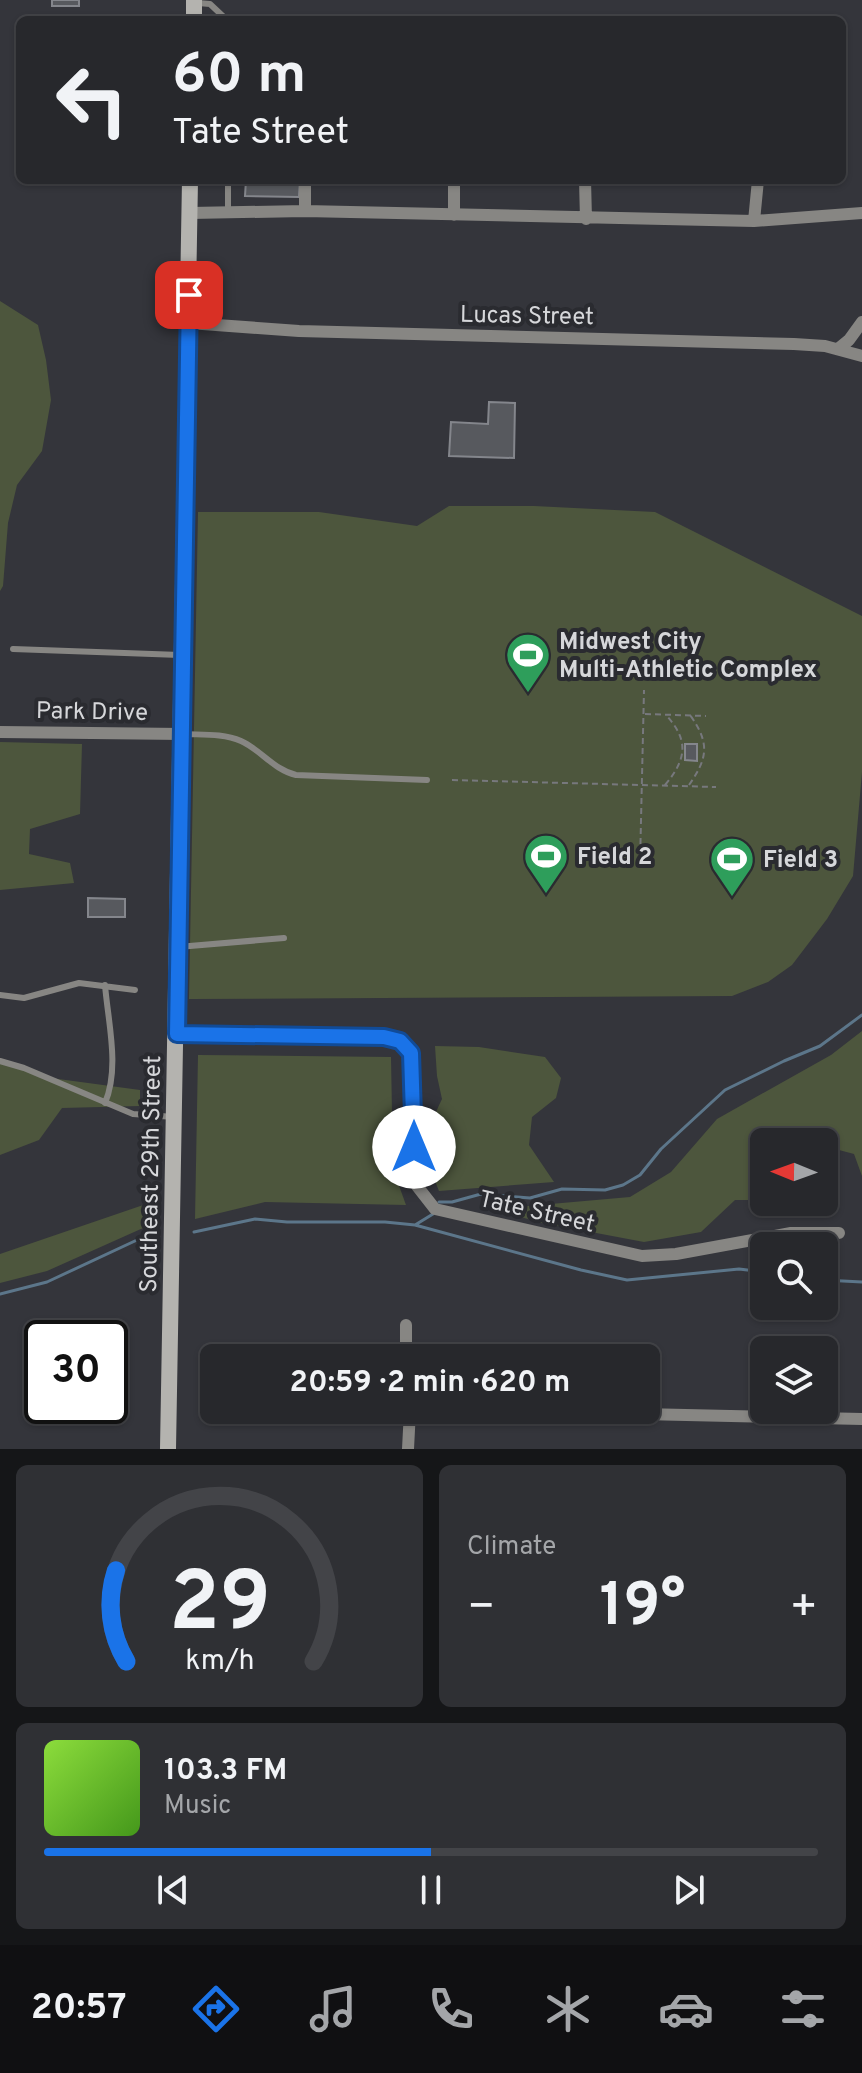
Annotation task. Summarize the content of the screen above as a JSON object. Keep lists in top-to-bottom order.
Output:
{
  "streets": {
    "main road": ["Southeast 29th Street"],
    "street": ["Lucas Street", "Park Drive", "Tate Street"]
  },
  "crossings": [
    ["Lucas Street", "Southeast 29th Street"],
    ["Park Drive", "Southeast 29th Street"],
    ["Southeast 29th Street", "Tate Street"]
  ],
  "places": {
    "sports": ["Midwest City Multi-Athletic Complex", "Field 2", "Field 3"]
  },
  "north": "left",
  "page": {
    "turn": ["60 m", "Tate Street"],
    "limit": "30",
    "trip": "20:59 · 2 min · 620 m",
    "tile": "Climate",
    "heat": ["−", "19°", "+"],
    "song": ["103.3 FM", "Music"],
    "tabs": "20:57",
    "gauge": ["29", "km/h"]
  }
}
